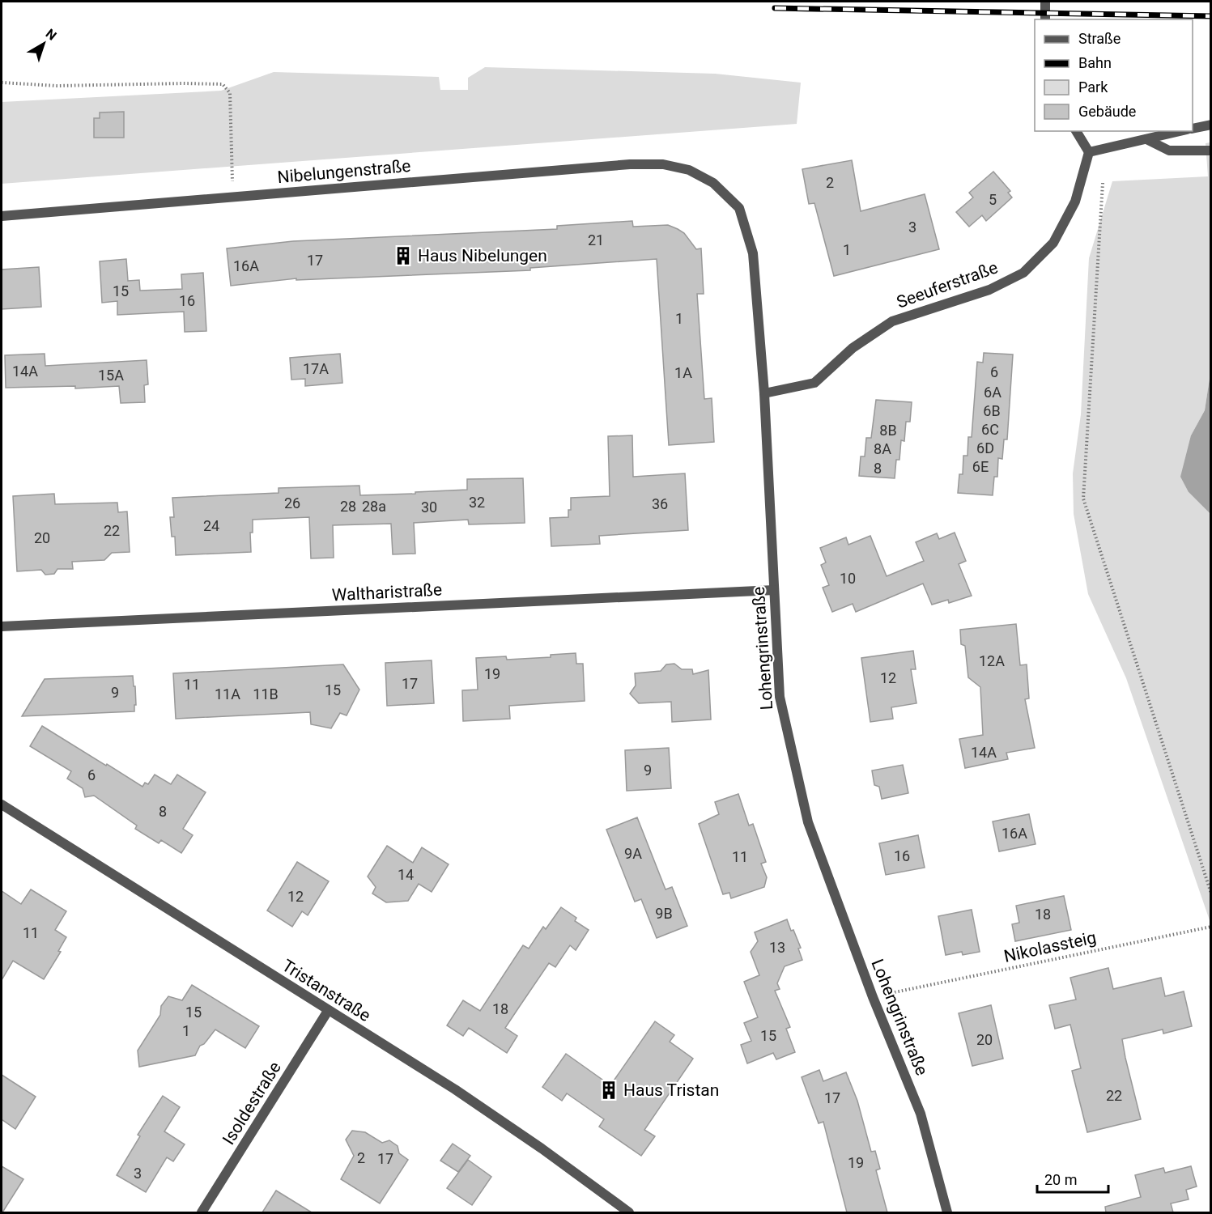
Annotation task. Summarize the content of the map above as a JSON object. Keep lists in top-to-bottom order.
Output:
{
  "streets": {
    "street": [
      "Nibelungenstraße",
      "Seeuferstraße",
      "Waltharistraße",
      "Lohengrinstraße",
      "Tristanstraße",
      "Isoldestraße"
    ],
    "path": ["Nikolassteig"]
  },
  "crossings": [
    ["Nibelungenstraße", "Lohengrinstraße"],
    ["Seeuferstraße", "Lohengrinstraße"],
    ["Waltharistraße", "Lohengrinstraße"],
    ["Tristanstraße", "Isoldestraße"]
  ],
  "places": {
    "building": ["Haus Nibelungen", "Haus Tristan"]
  },
  "house_numbers": [
    "2",
    "5",
    "3",
    "21",
    "1",
    "17",
    "16A",
    "15",
    "16",
    "1",
    "17A",
    "14A",
    "6",
    "1A",
    "15A",
    "6A",
    "6B",
    "6C",
    "8B",
    "6D",
    "8A",
    "6E",
    "8",
    "32",
    "26",
    "36",
    "28",
    "28a",
    "30",
    "24",
    "22",
    "20",
    "10",
    "12A",
    "19",
    "12",
    "17",
    "11",
    "15",
    "9",
    "11A",
    "11B",
    "14A",
    "9",
    "6",
    "8",
    "16A",
    "9A",
    "16",
    "11",
    "14",
    "12",
    "9B",
    "18",
    "11",
    "13",
    "18",
    "15",
    "1",
    "15",
    "20",
    "22",
    "17",
    "2",
    "17",
    "19",
    "3"
  ],
  "legend": [
    "Straße",
    "Bahn",
    "Park",
    "Gebäude"
  ],
  "scale_bar": "20 m",
  "north": "top right"
}
